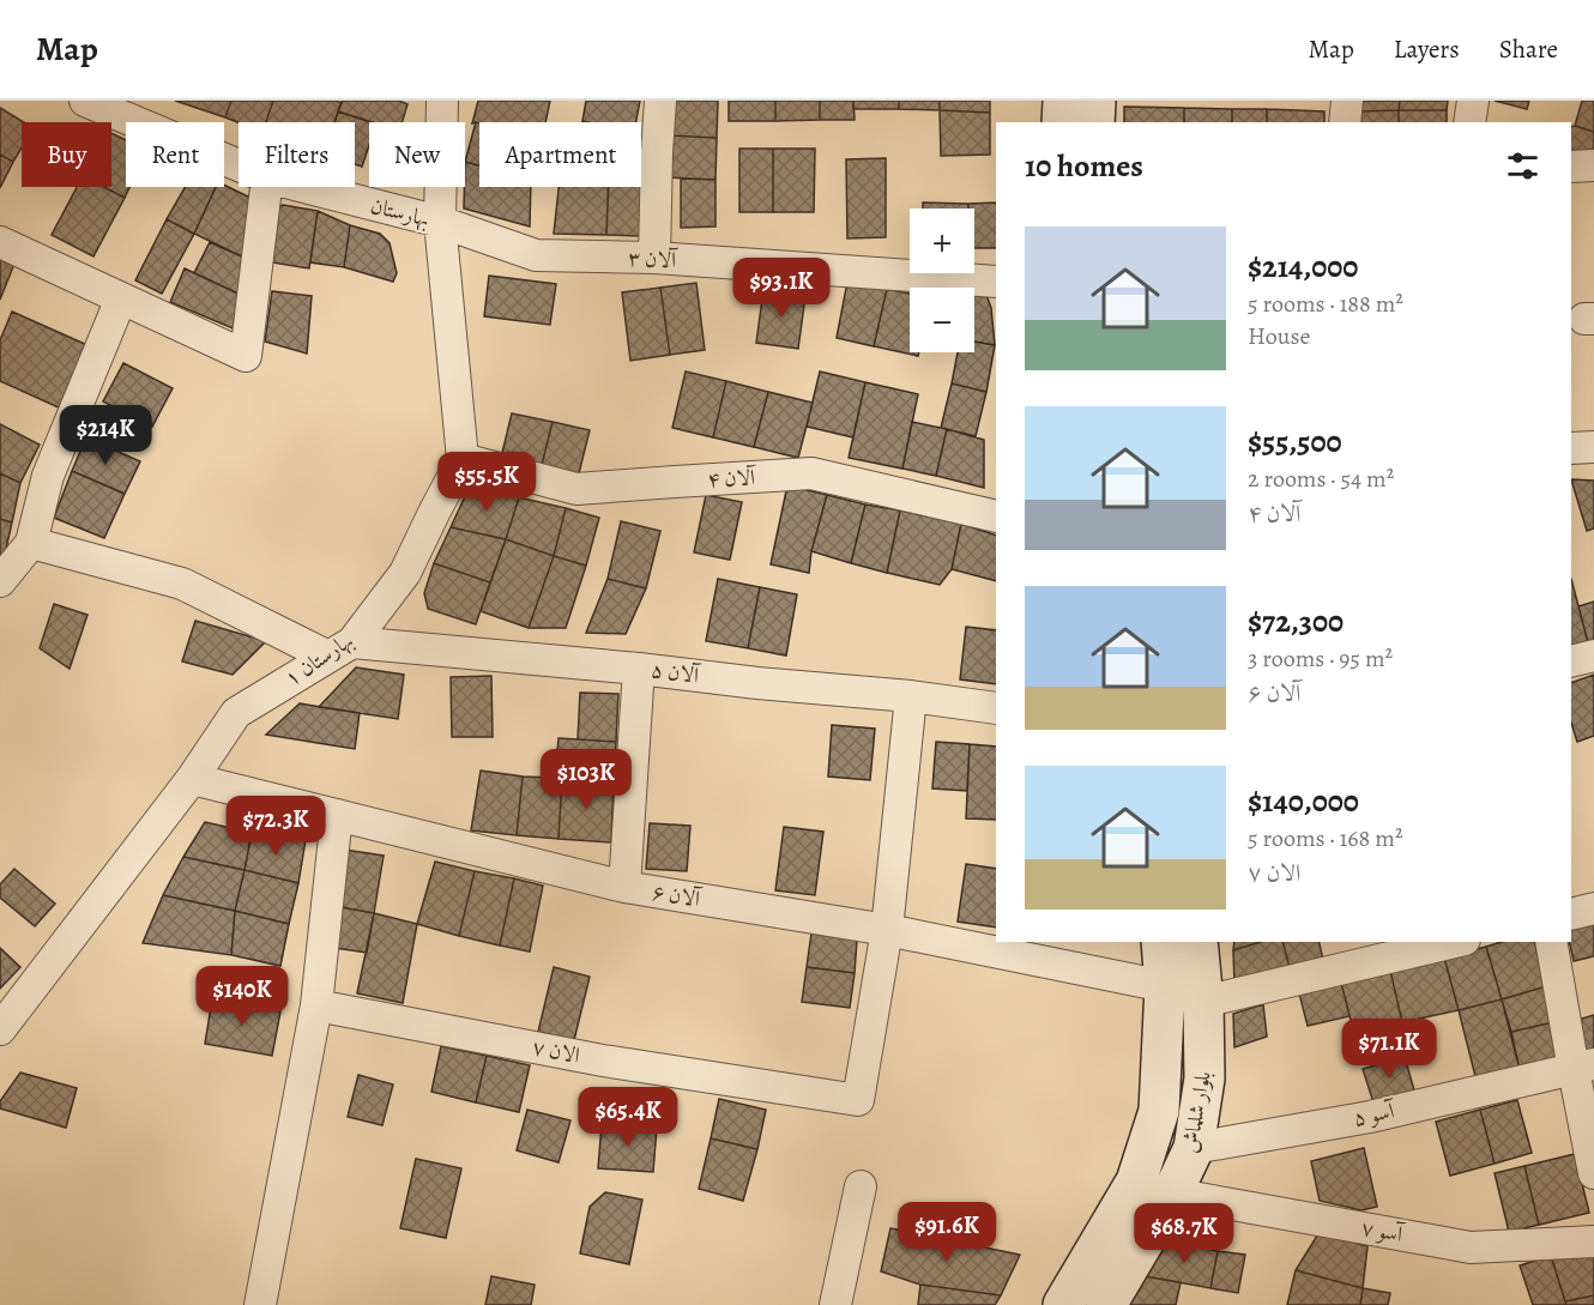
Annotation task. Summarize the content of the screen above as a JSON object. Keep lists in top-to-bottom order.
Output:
{
  "streets": {
    "main road": ["بلوار شلماش"],
    "street": [
      "بهارستان",
      "آلان ۳",
      "آلان ۴",
      "بهارستان ۱",
      "آلان ۵",
      "آلان ۶",
      "الان ۷",
      "آسو ۵",
      "آسو ۷"
    ]
  },
  "crossings": [
    ["بهارستان", "آلان ۳"],
    ["آلان ۴", "بهارستان ۱"],
    ["بهارستان ۱", "آلان ۵"],
    ["بهارستان ۱", "آلان ۶"],
    ["آلان ۶", "الان ۷"],
    ["آلان ۶", "بلوار شلماش"],
    ["بلوار شلماش", "آسو ۵"],
    ["بلوار شلماش", "آسو ۷"]
  ],
  "page": {
    "header": "Map",
    "nav": ["Map", "Layers", "Share"],
    "chip": [
      "Buy",
      "Rent",
      "Filters",
      "New",
      "Apartment"
    ],
    "heading": "10 homes",
    "map_buttons": ["+", "−"],
    "list": [
      {
        "name": "$214,000",
        "note": "5 rooms · 188 m² · House"
      },
      {
        "name": "$55,500",
        "note": "2 rooms · 54 m² · آلان ۴"
      },
      {
        "name": "$72,300",
        "note": "3 rooms · 95 m² · آلان ۶"
      },
      {
        "name": "$140,000",
        "note": "5 rooms · 168 m² · الان ۷"
      }
    ],
    "price": [
      "$93.1K",
      "$214K",
      "$55.5K",
      "$103K",
      "$72.3K",
      "$140K",
      "$71.1K",
      "$65.4K",
      "$91.6K",
      "$68.7K"
    ]
  }
}
